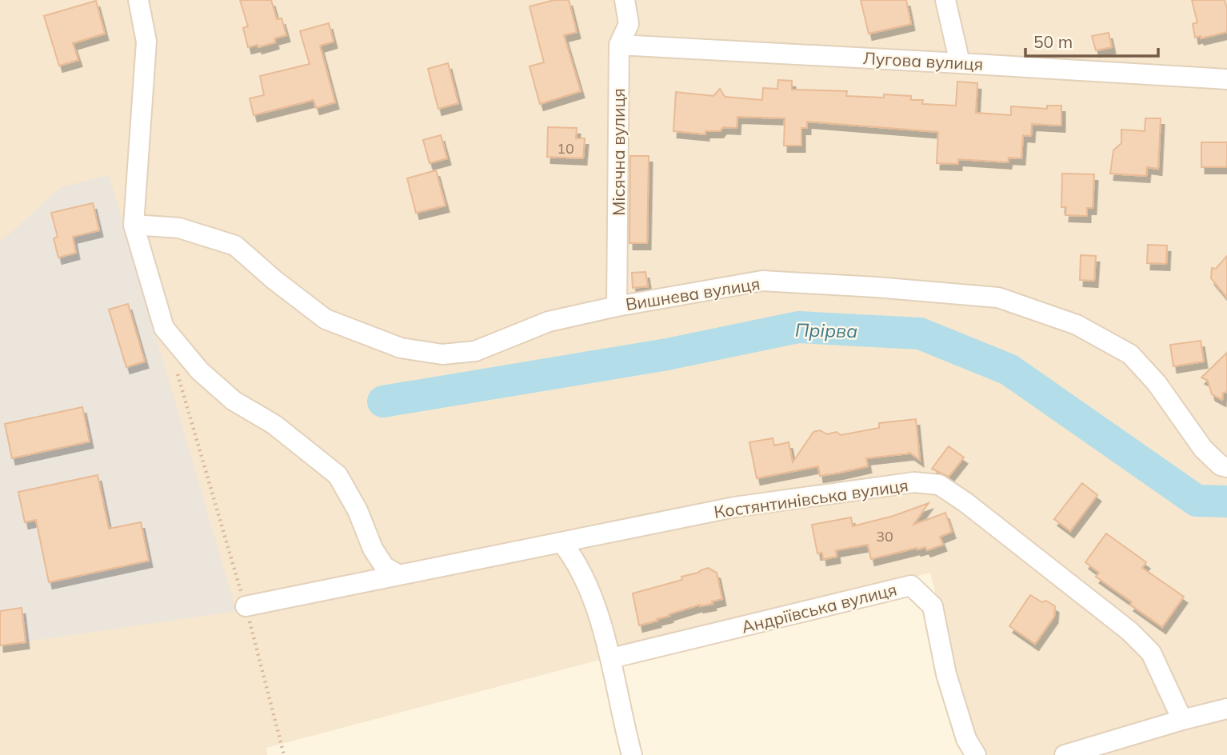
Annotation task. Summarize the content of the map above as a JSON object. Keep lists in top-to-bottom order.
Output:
{
  "streets": {
    "street": [
      "Лугова вулиця",
      "Місячна вулиця",
      "Вишнева вулиця",
      "Костянтинівська вулиця",
      "Андріївська вулиця"
    ]
  },
  "crossings": [
    ["Лугова вулиця", "Місячна вулиця"],
    ["Місячна вулиця", "Вишнева вулиця"]
  ],
  "water": ["Прірва"],
  "house_numbers": ["10", "30"],
  "scale_bar": "50 m"
}
